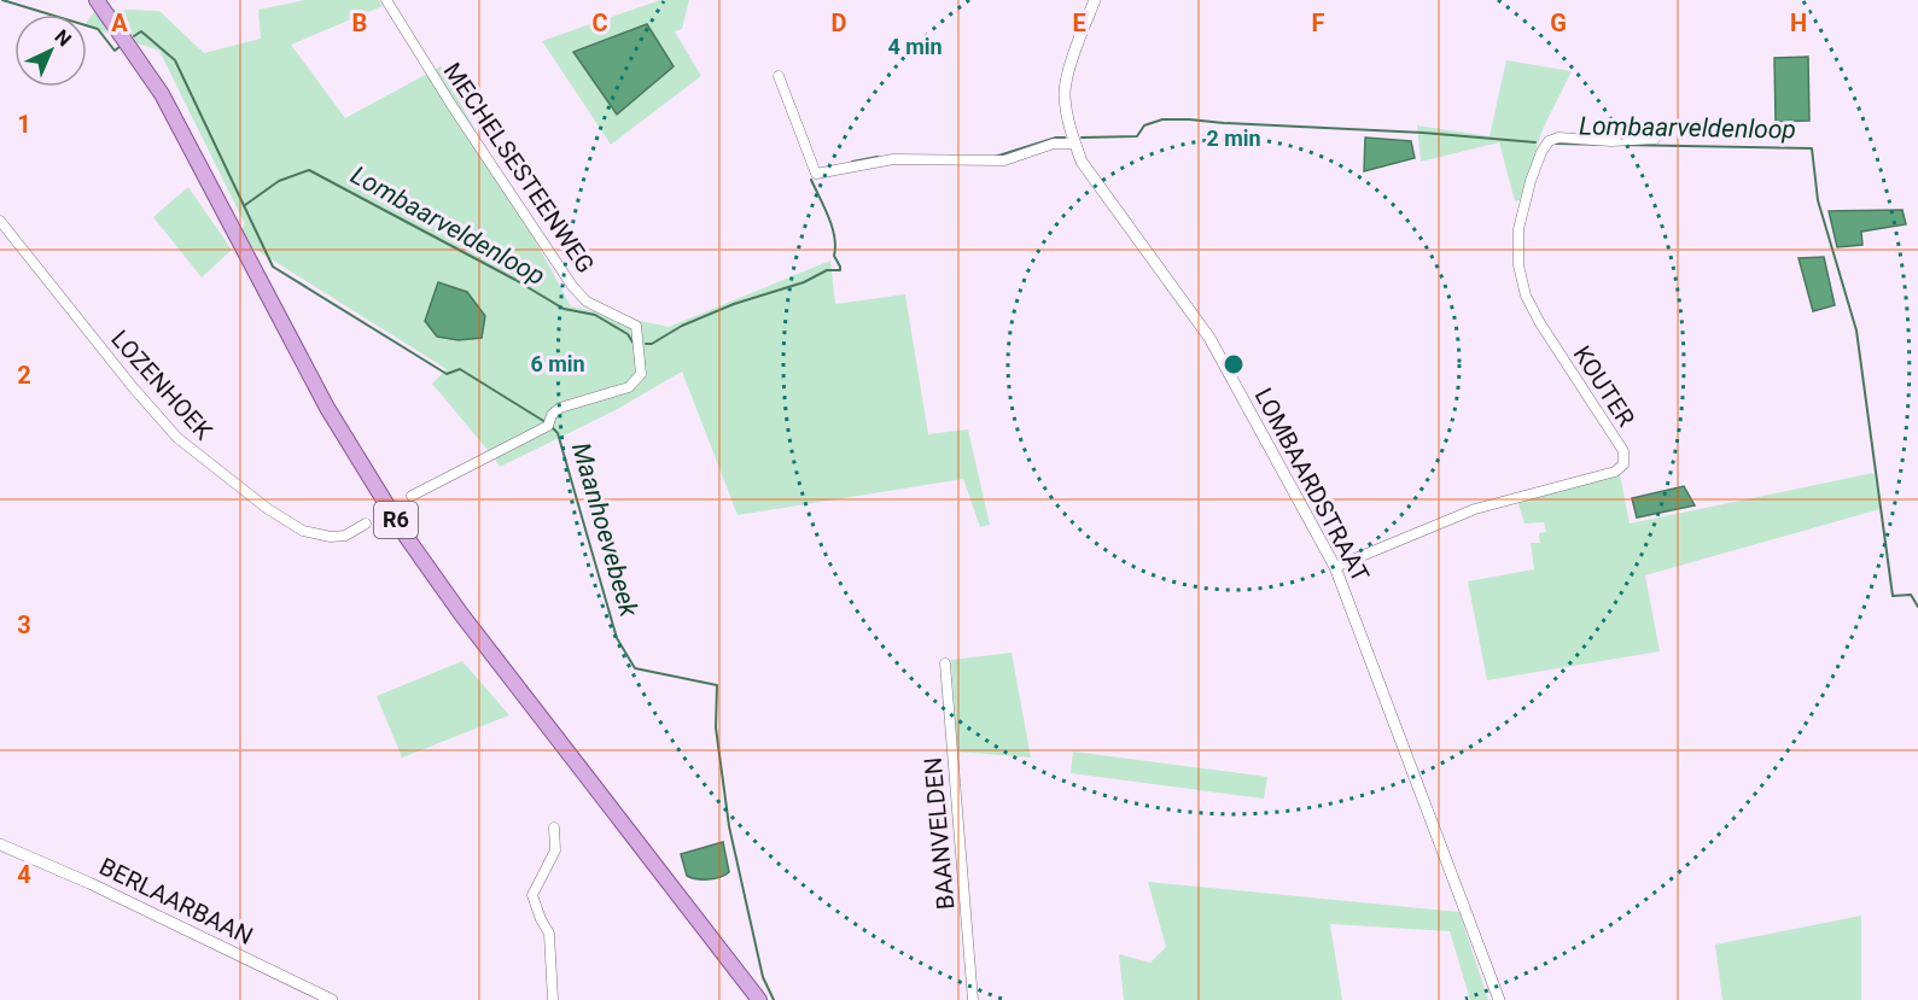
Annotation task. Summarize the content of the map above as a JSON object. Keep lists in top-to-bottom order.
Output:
{
  "streets": {
    "main road": ["R6"],
    "street": [
      "MECHELSESTEENWEG",
      "LOZENHOEK",
      "KOUTER",
      "LOMBAARDSTRAAT",
      "BAANVELDEN",
      "BERLAARBAAN"
    ]
  },
  "crossings": [
    ["KOUTER", "LOMBAARDSTRAAT"]
  ],
  "water": ["Lombaarveldenloop", "Maanhoevebeek"],
  "north": "top right",
  "grid": {
    "columns": [
      "A",
      "B",
      "C",
      "D",
      "E",
      "F",
      "G",
      "H"
    ],
    "rows": [
      "1",
      "2",
      "3",
      "4"
    ]
  },
  "rings": ["4 min", "2 min", "6 min"]
}
